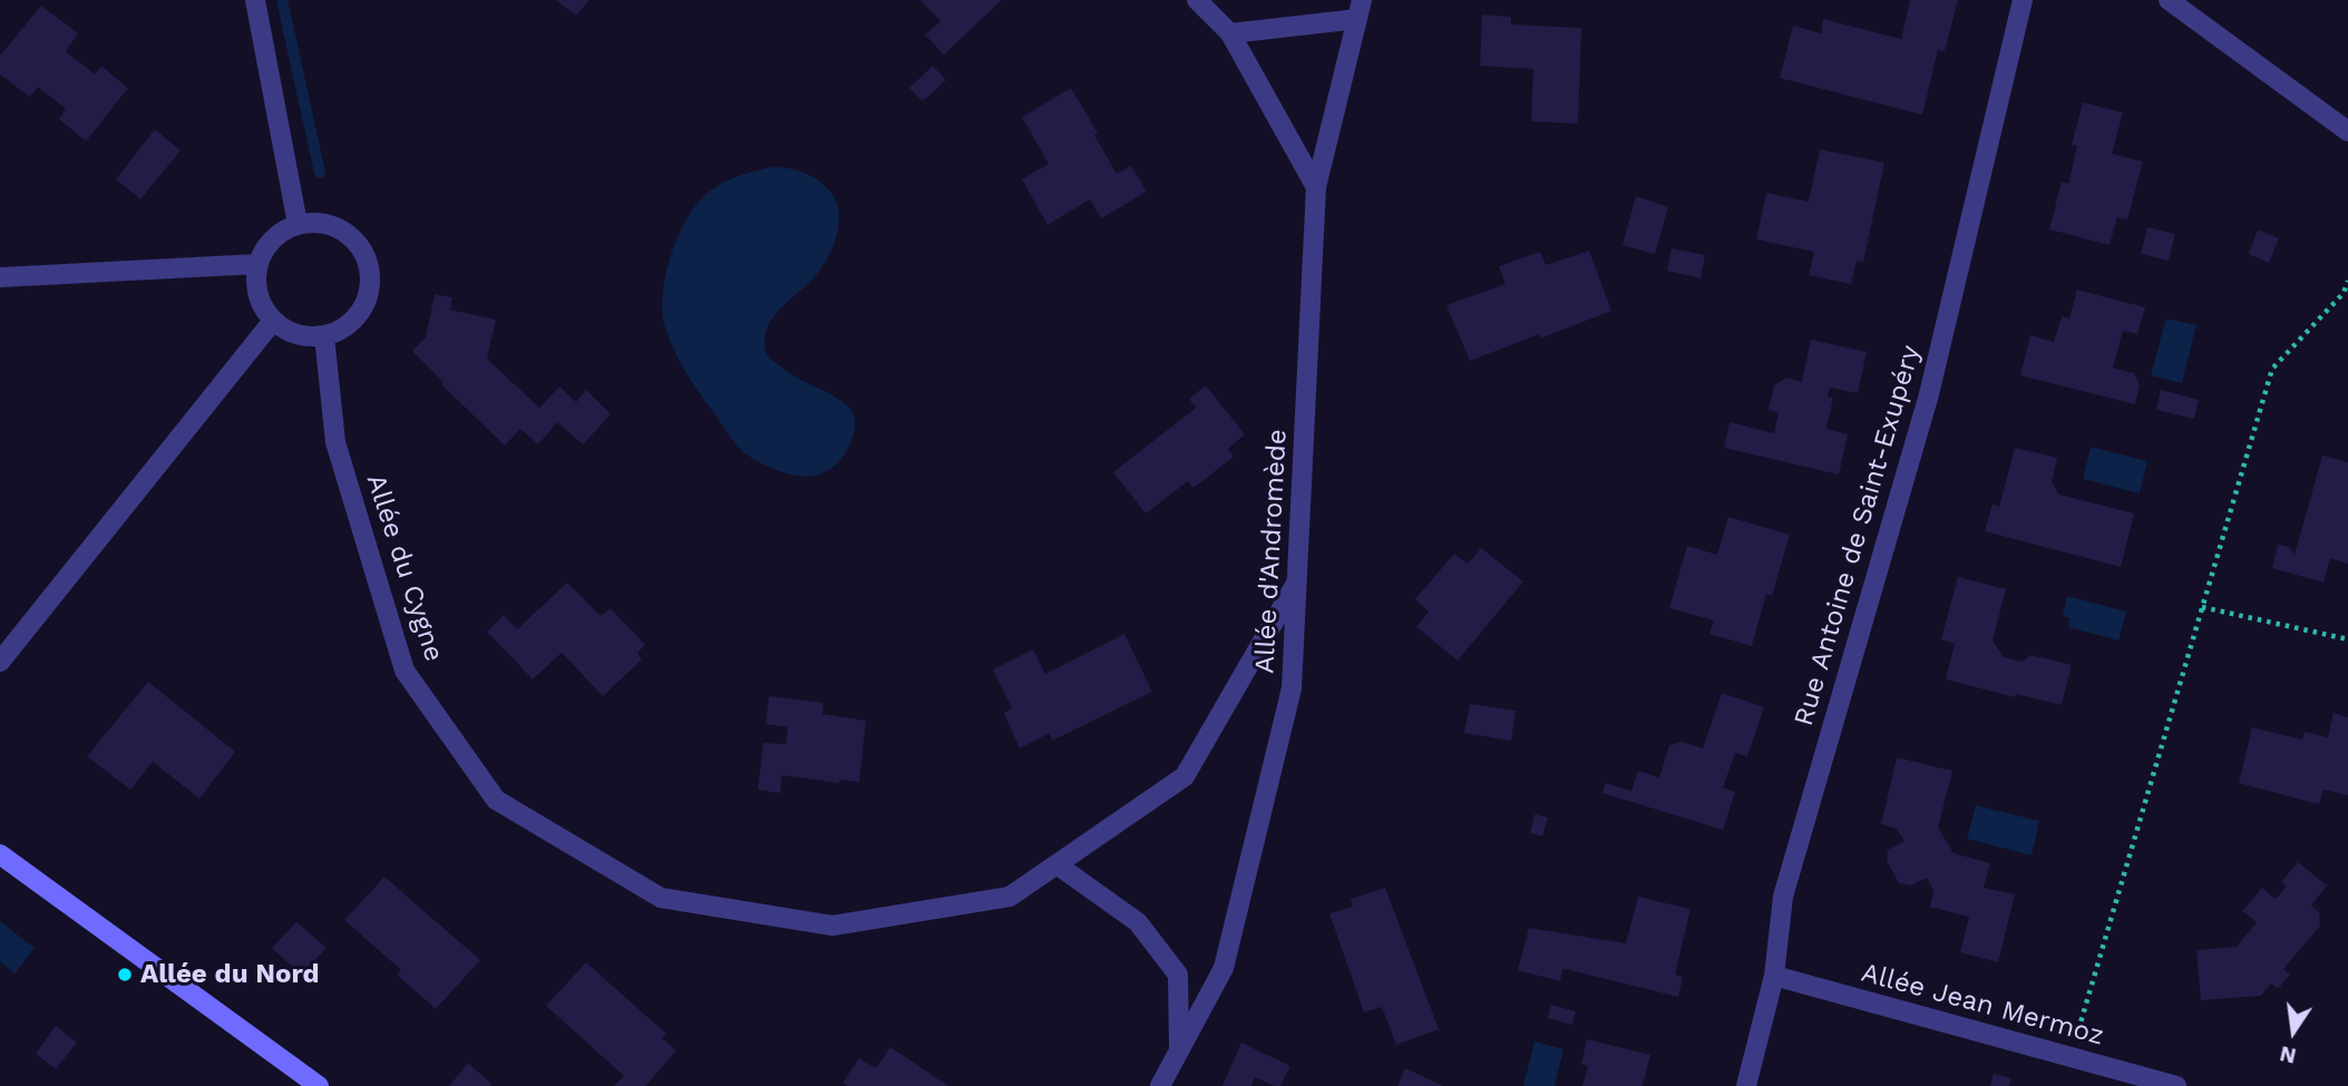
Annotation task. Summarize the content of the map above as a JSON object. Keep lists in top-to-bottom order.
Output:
{
  "streets": {
    "street": [
      "Rue Antoine de Saint-Exupéry",
      "Allée d'Andromède",
      "Allée du Cygne",
      "Allée Jean Mermoz"
    ]
  },
  "crossings": [
    ["Rue Antoine de Saint-Exupéry", "Allée Jean Mermoz"],
    ["Allée d'Andromède", "Allée du Cygne"]
  ],
  "places": ["Allée du Nord"],
  "north": "bottom"
}
